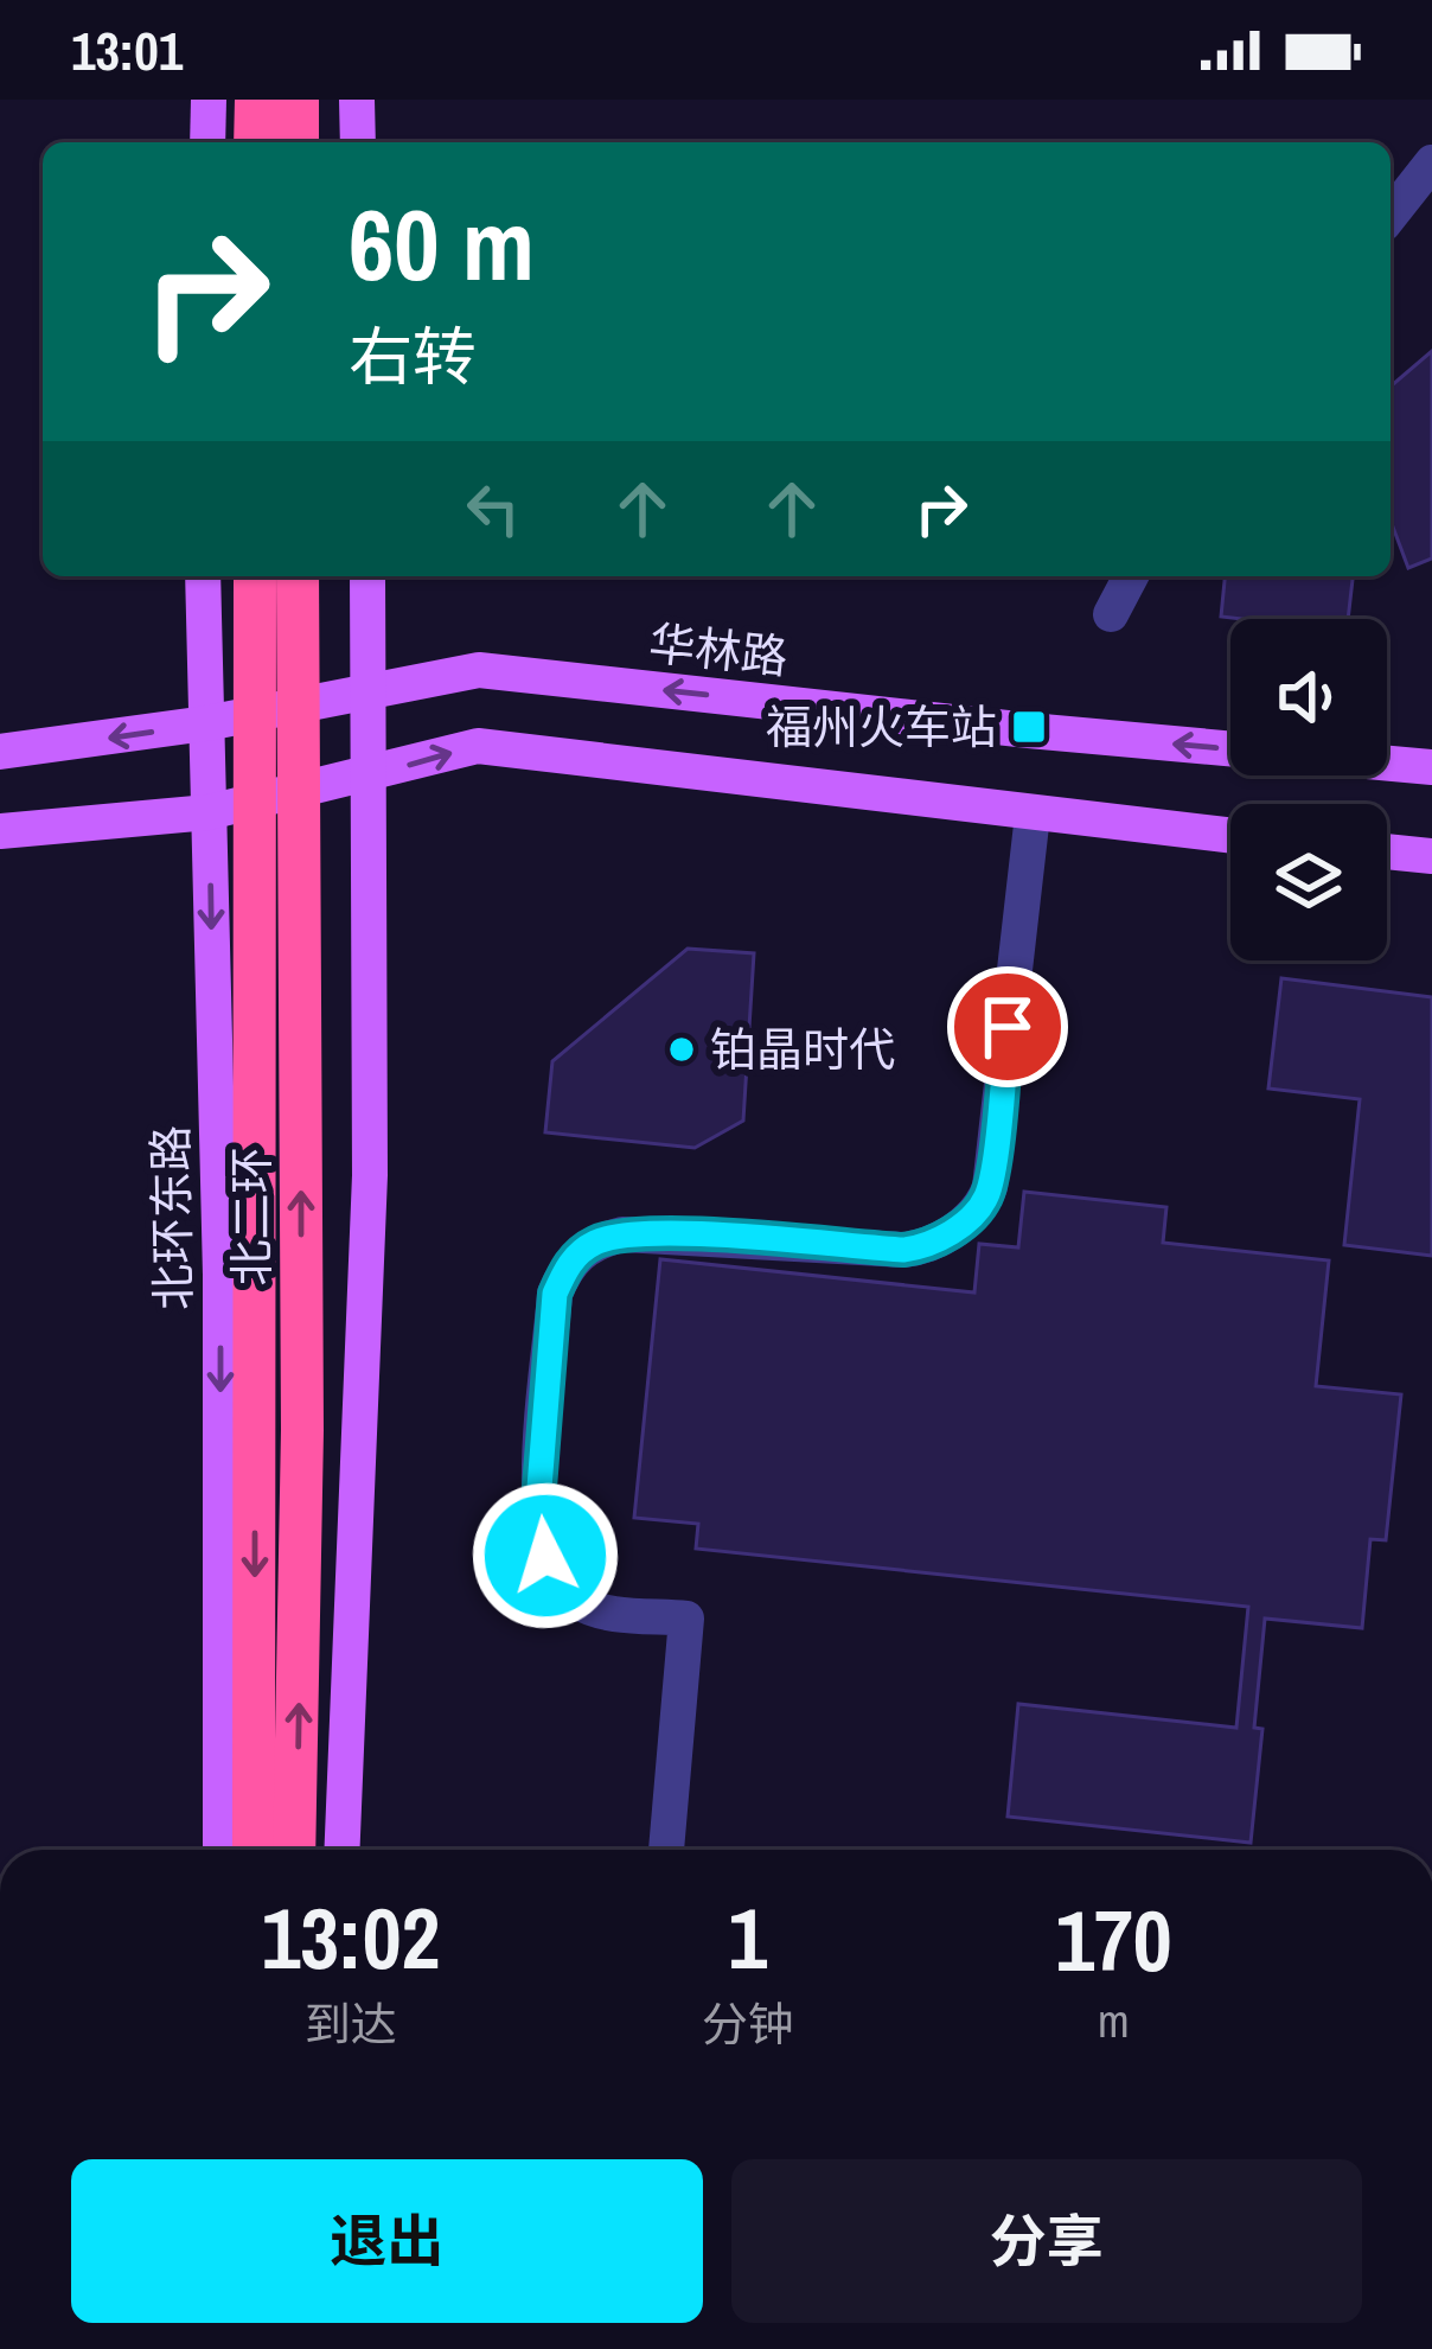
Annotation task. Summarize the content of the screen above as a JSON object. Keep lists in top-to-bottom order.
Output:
{
  "streets": {
    "highway": ["北二环"],
    "main road": ["华林路", "北环东路"]
  },
  "crossings": [
    ["华林路", "北环东路"]
  ],
  "places": {
    "transit": ["福州火车站"],
    "other": ["铂晶时代"]
  },
  "page": {
    "status": "13:01",
    "turn": ["60 m", "右转"],
    "eta": [
      "13:02",
      "到达",
      "1",
      "分钟",
      "170",
      "m"
    ],
    "buttons": ["退出", "分享"]
  }
}
